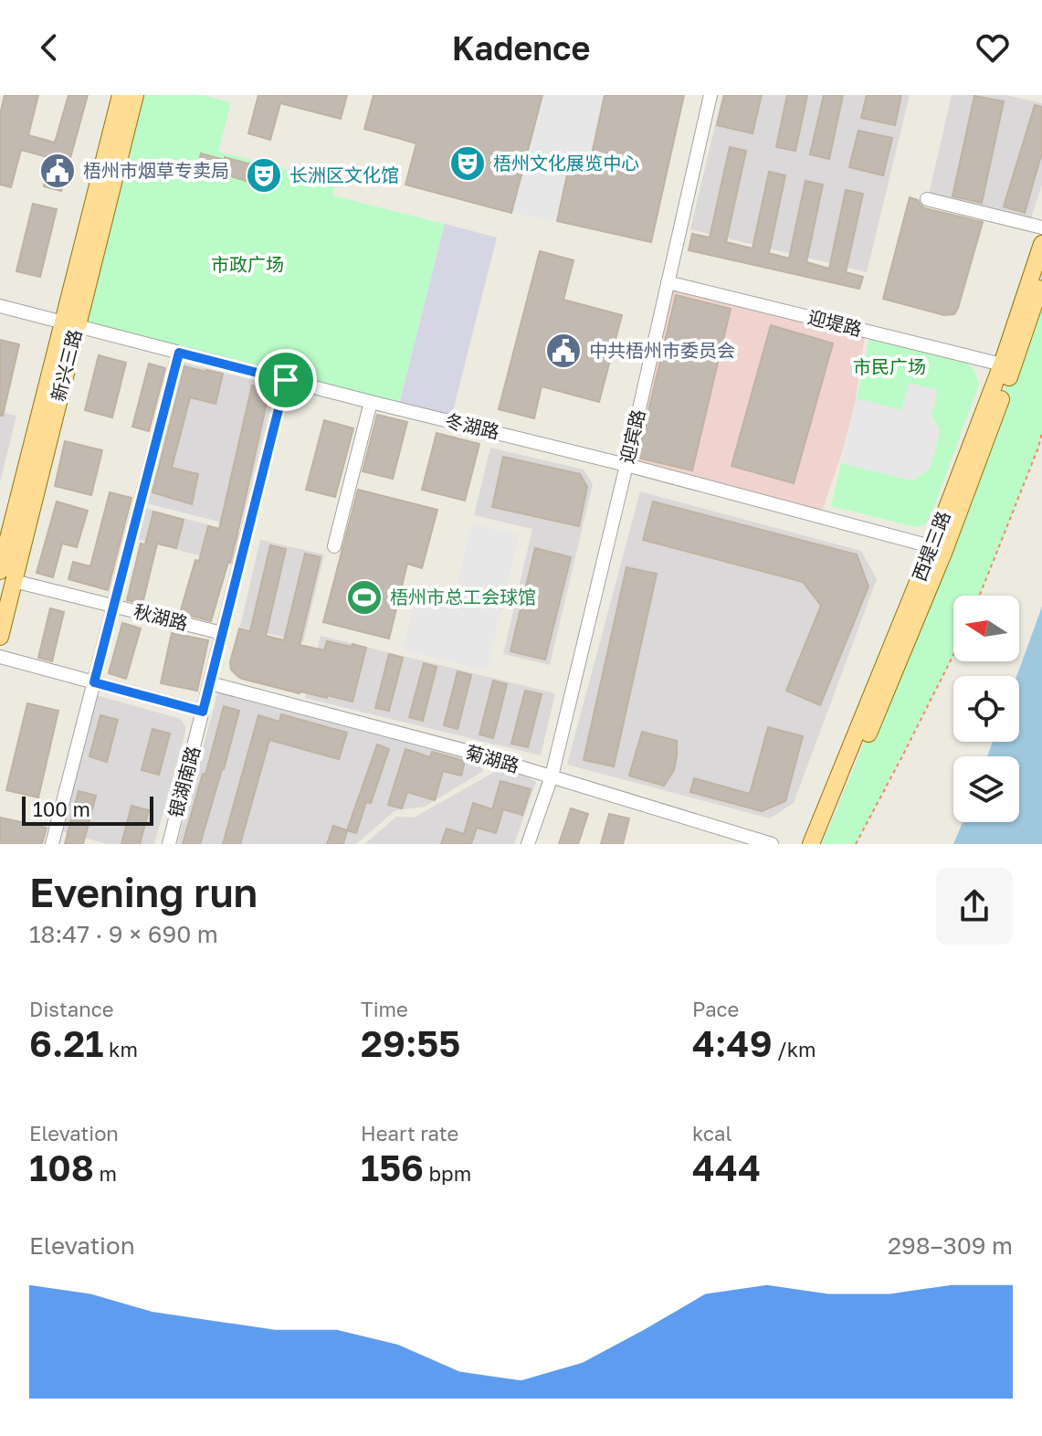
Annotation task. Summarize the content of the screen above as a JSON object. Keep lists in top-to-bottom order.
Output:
{
  "streets": {
    "main road": ["新兴三路", "西堤三路"],
    "street": [
      "迎堤路",
      "冬湖路",
      "迎宾路",
      "秋湖路",
      "菊湖路",
      "银湖南路"
    ]
  },
  "crossings": [
    ["迎堤路", "迎宾路"],
    ["迎堤路", "西堤三路"],
    ["新兴三路", "冬湖路"],
    ["新兴三路", "秋湖路"],
    ["冬湖路", "迎宾路"],
    ["冬湖路", "西堤三路"],
    ["冬湖路", "银湖南路"],
    ["迎宾路", "菊湖路"],
    ["秋湖路", "银湖南路"],
    ["菊湖路", "银湖南路"]
  ],
  "parks": ["市政广场", "市民广场"],
  "places": {
    "theatre": ["梧州文化展览中心", "长洲区文化馆"],
    "public building": ["梧州市烟草专卖局", "中共梧州市委员会"],
    "sports": ["梧州市总工会球馆"]
  },
  "scale_bar": "100 m",
  "north": "left",
  "page": {
    "header": "Kadence",
    "scale": "100 m",
    "heading": ["Evening run", "18:47 · 9 × 690 m"],
    "stats": [
      ["Distance", "6.21 km"],
      ["Time", "29:55"],
      ["Pace", "4:49 /km"],
      ["Elevation", "108 m"],
      ["Heart rate", "156 bpm"],
      ["kcal", "444"]
    ],
    "chart": ["Elevation", "298–309 m"]
  }
}
